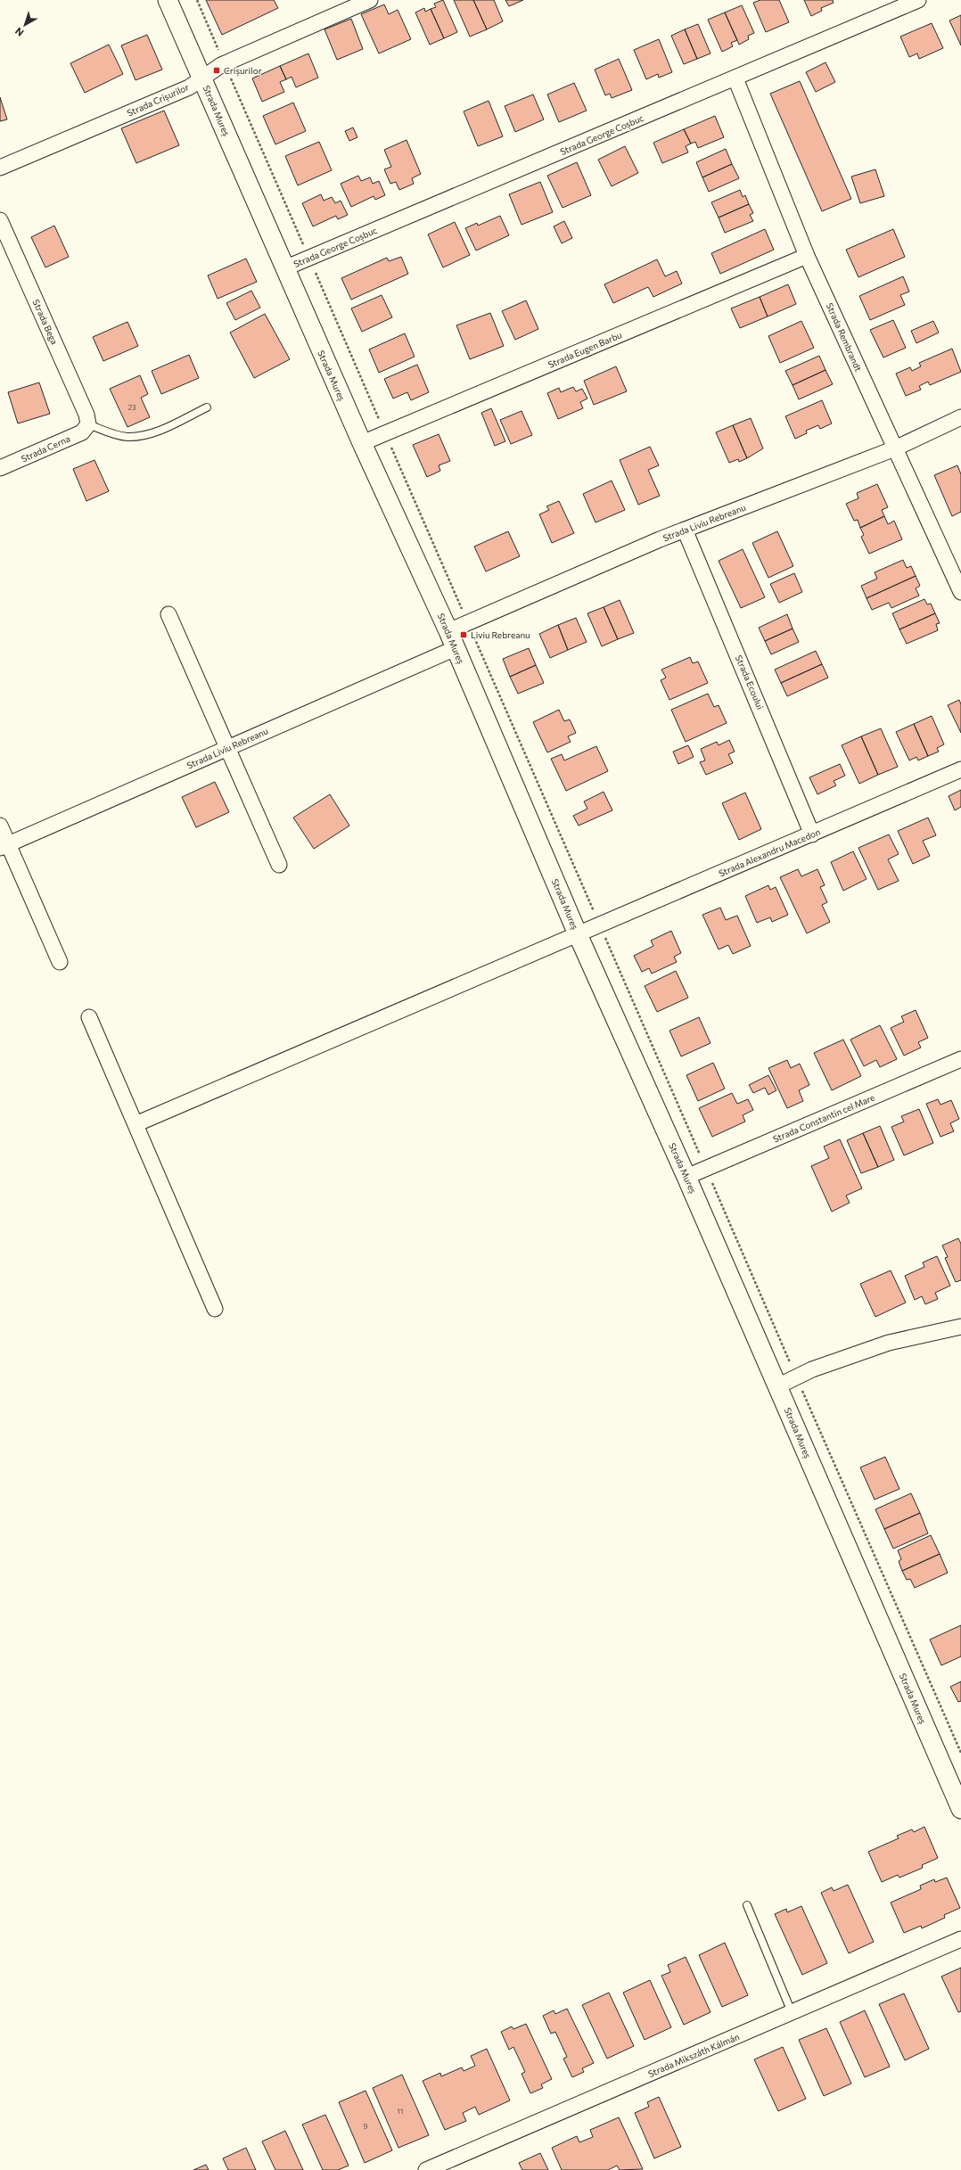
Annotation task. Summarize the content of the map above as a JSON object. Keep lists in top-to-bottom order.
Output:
{
  "streets": {
    "street": [
      "Strada Crișurilor",
      "Strada Mureș",
      "Strada George Coșbuc",
      "Strada Bega",
      "Strada Rembrandt",
      "Strada Eugen Barbu",
      "Strada Cerna",
      "Strada Liviu Rebreanu",
      "Strada Ecoului",
      "Strada Alexandru Macedon",
      "Strada Constantin cel Mare",
      "Strada Mikszáth Kálmán"
    ]
  },
  "crossings": [
    ["Strada Crișurilor", "Strada Mureș"],
    ["Strada Mureș", "Strada George Coșbuc"],
    ["Strada Mureș", "Strada Eugen Barbu"],
    ["Strada Mureș", "Strada Liviu Rebreanu"],
    ["Strada Mureș", "Strada Alexandru Macedon"],
    ["Strada Mureș", "Strada Constantin cel Mare"],
    ["Strada George Coșbuc", "Strada Rembrandt"],
    ["Strada Bega", "Strada Cerna"],
    ["Strada Rembrandt", "Strada Eugen Barbu"],
    ["Strada Rembrandt", "Strada Liviu Rebreanu"],
    ["Strada Liviu Rebreanu", "Strada Ecoului"],
    ["Strada Ecoului", "Strada Alexandru Macedon"]
  ],
  "places": {
    "transit": ["Crișurilor", "Liviu Rebreanu"]
  },
  "house_numbers": ["23", "11", "9"],
  "north": "bottom left"
}
